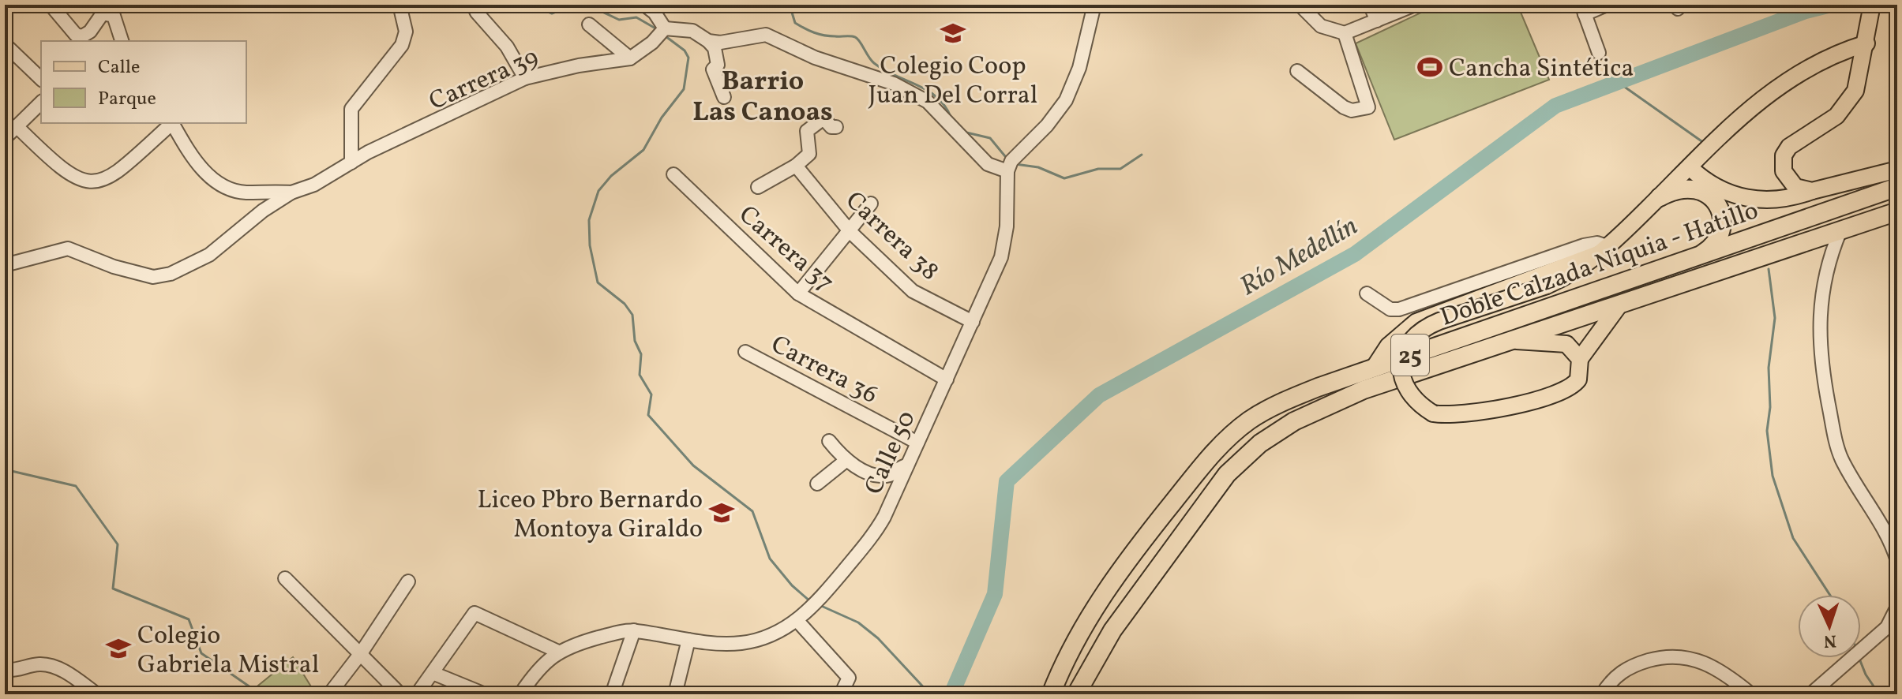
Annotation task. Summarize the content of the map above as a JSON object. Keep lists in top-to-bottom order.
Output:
{
  "streets": {
    "highway": ["Doble Calzada Niquia - Hatillo", "25"],
    "street": [
      "Carrera 39",
      "Carrera 38",
      "Carrera 37",
      "Carrera 36",
      "Calle 50"
    ]
  },
  "crossings": [
    ["Carrera 38", "Calle 50"],
    ["Carrera 37", "Calle 50"],
    ["Carrera 36", "Calle 50"]
  ],
  "districts": ["Barrio Las Canoas"],
  "water": ["Río Medellín"],
  "places": {
    "school or university": ["Colegio Coop Juan Del Corral", "Liceo Pbro Bernardo Montoya Giraldo", "Colegio Gabriela Mistral"],
    "sports": ["Cancha Sintética"]
  },
  "legend": ["Calle", "Parque"],
  "north": "bottom"
}
